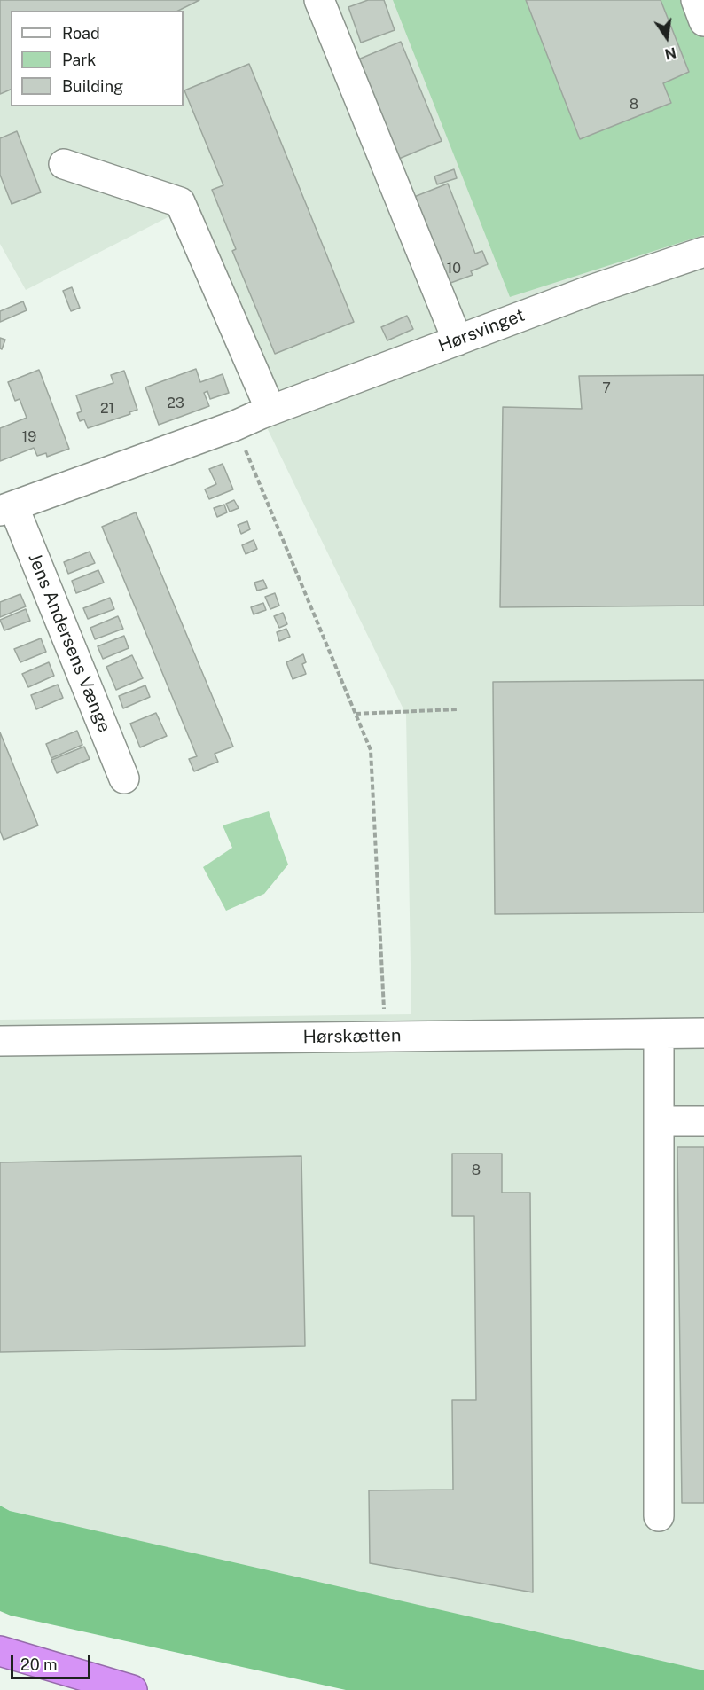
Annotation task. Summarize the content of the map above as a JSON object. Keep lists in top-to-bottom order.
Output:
{
  "streets": {
    "street": ["Hørsvinget", "Jens Andersens Vænge", "Hørskætten"]
  },
  "crossings": [
    ["Hørsvinget", "Jens Andersens Vænge"]
  ],
  "house_numbers": [
    "8",
    "10",
    "7",
    "23",
    "21",
    "19",
    "8"
  ],
  "legend": ["Road", "Park", "Building"],
  "scale_bar": "20 m",
  "north": "bottom"
}
